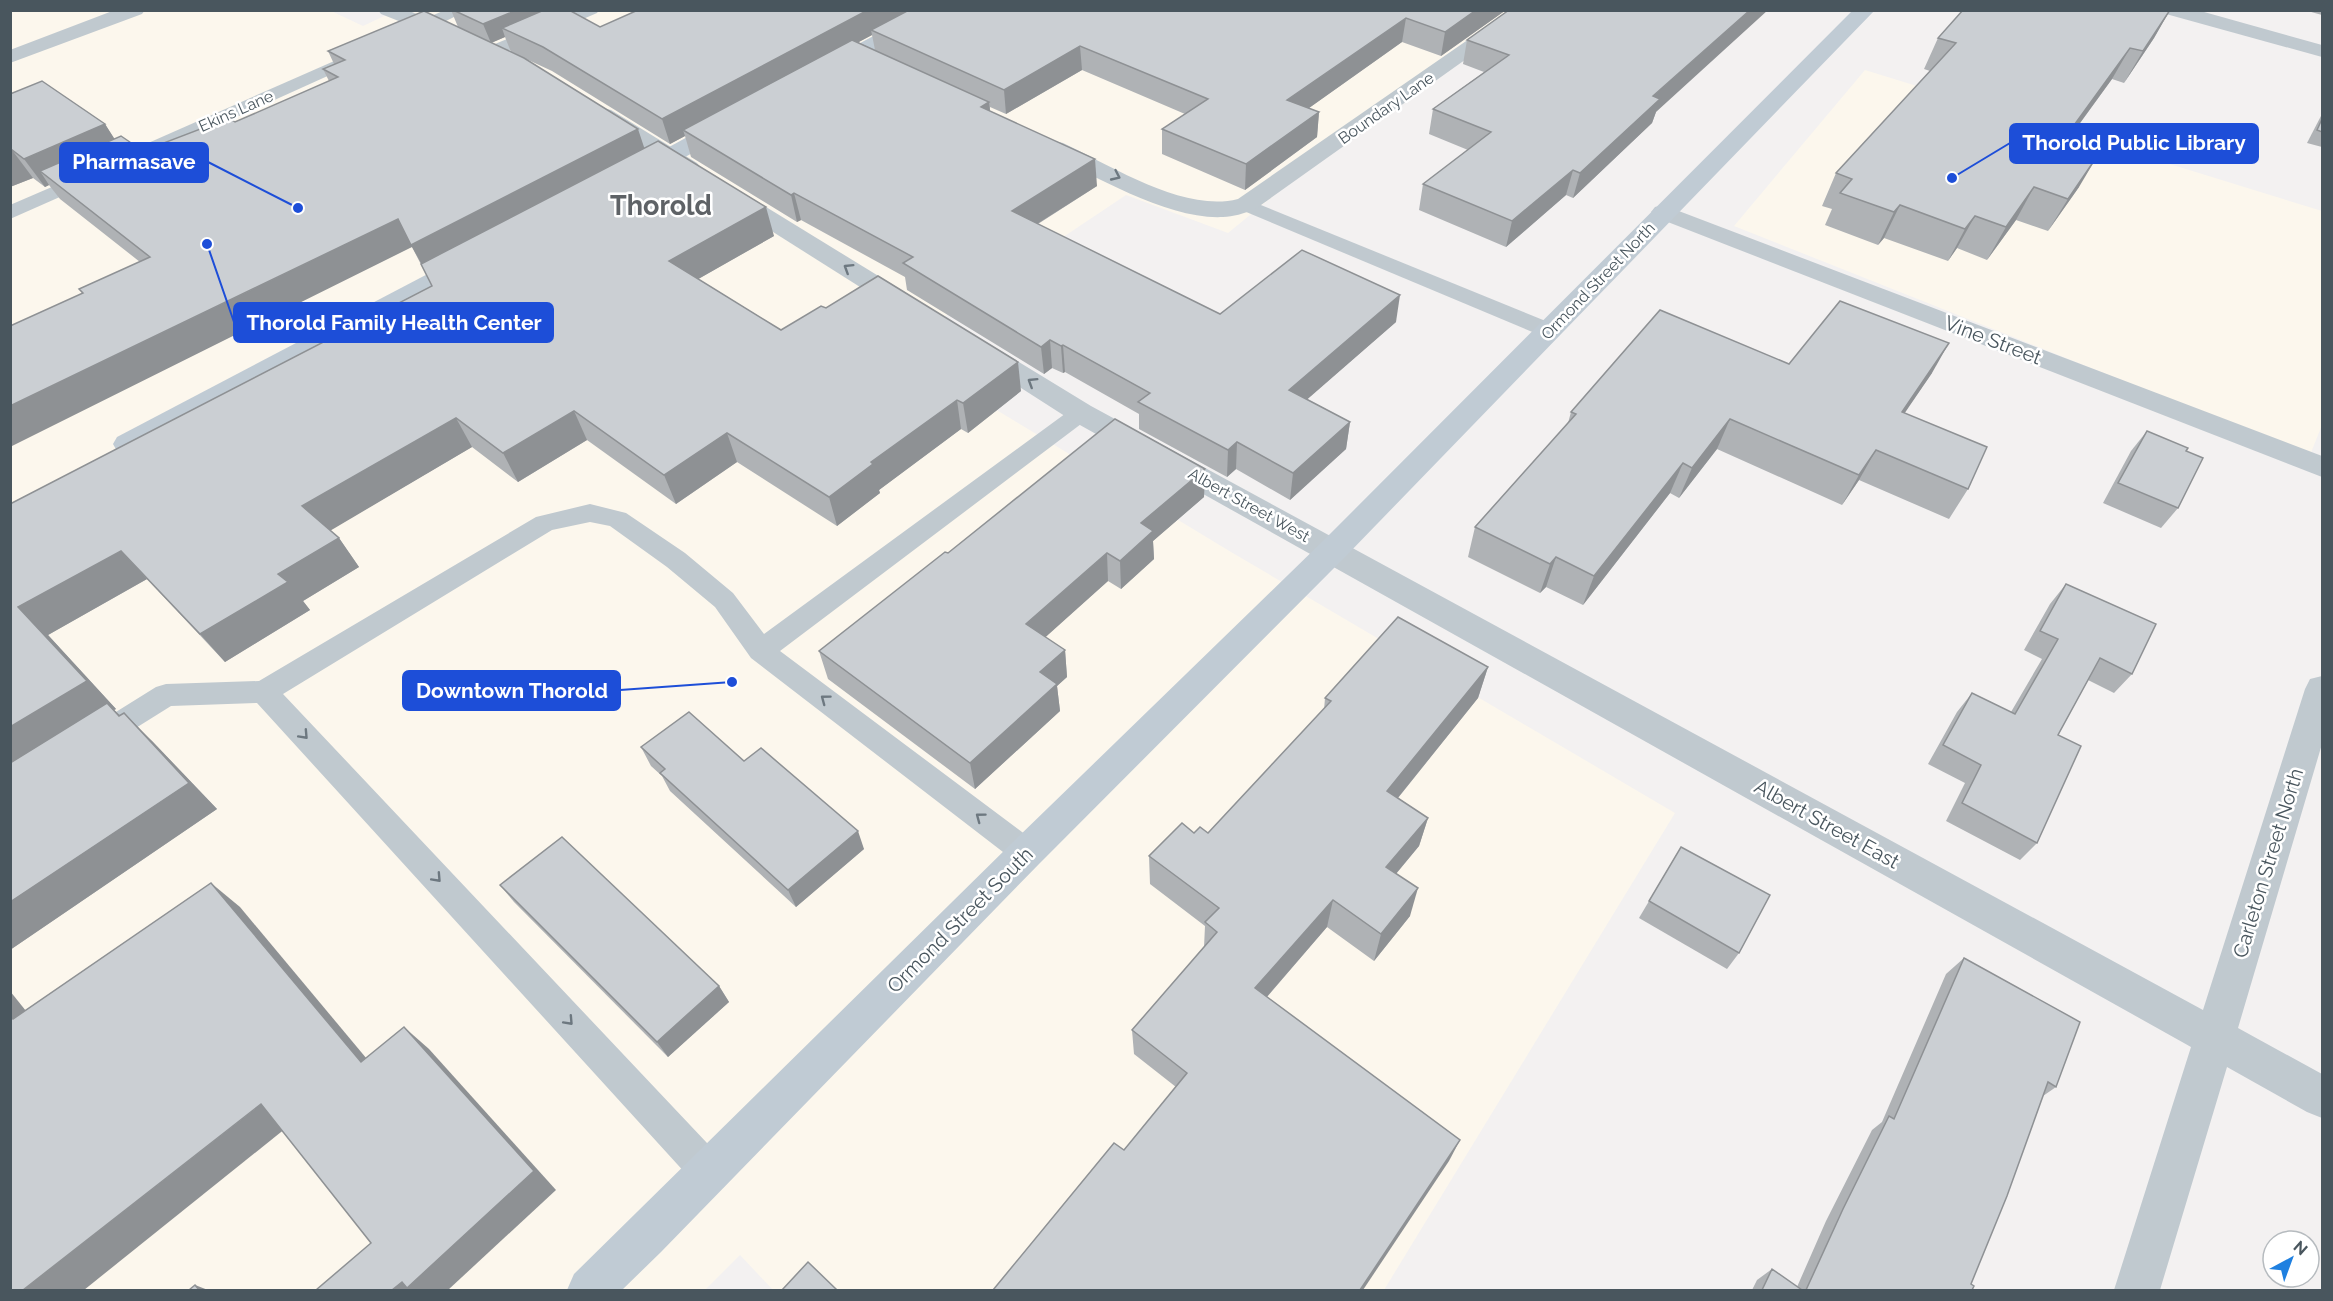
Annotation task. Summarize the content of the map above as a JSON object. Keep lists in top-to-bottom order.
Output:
{
  "streets": {
    "main road": ["Ormond Street North", "Ormond Street South"],
    "street": [
      "Boundary Lane",
      "Vine Street",
      "Albert Street West",
      "Albert Street East",
      "Carleton Street North"
    ],
    "lane": ["Ekins Lane"]
  },
  "crossings": [
    ["Ormond Street North", "Vine Street"],
    ["Ormond Street North", "Albert Street West"],
    ["Ormond Street North", "Albert Street East"],
    ["Ormond Street North", "Ormond Street South"],
    ["Albert Street West", "Albert Street East"],
    ["Albert Street West", "Ormond Street South"],
    ["Albert Street East", "Carleton Street North"],
    ["Albert Street East", "Ormond Street South"]
  ],
  "districts": ["Thorold"],
  "places": [
    "Thorold Public Library",
    "Pharmasave",
    "Thorold Family Health Center",
    "Downtown Thorold"
  ],
  "north": "top right"
}
